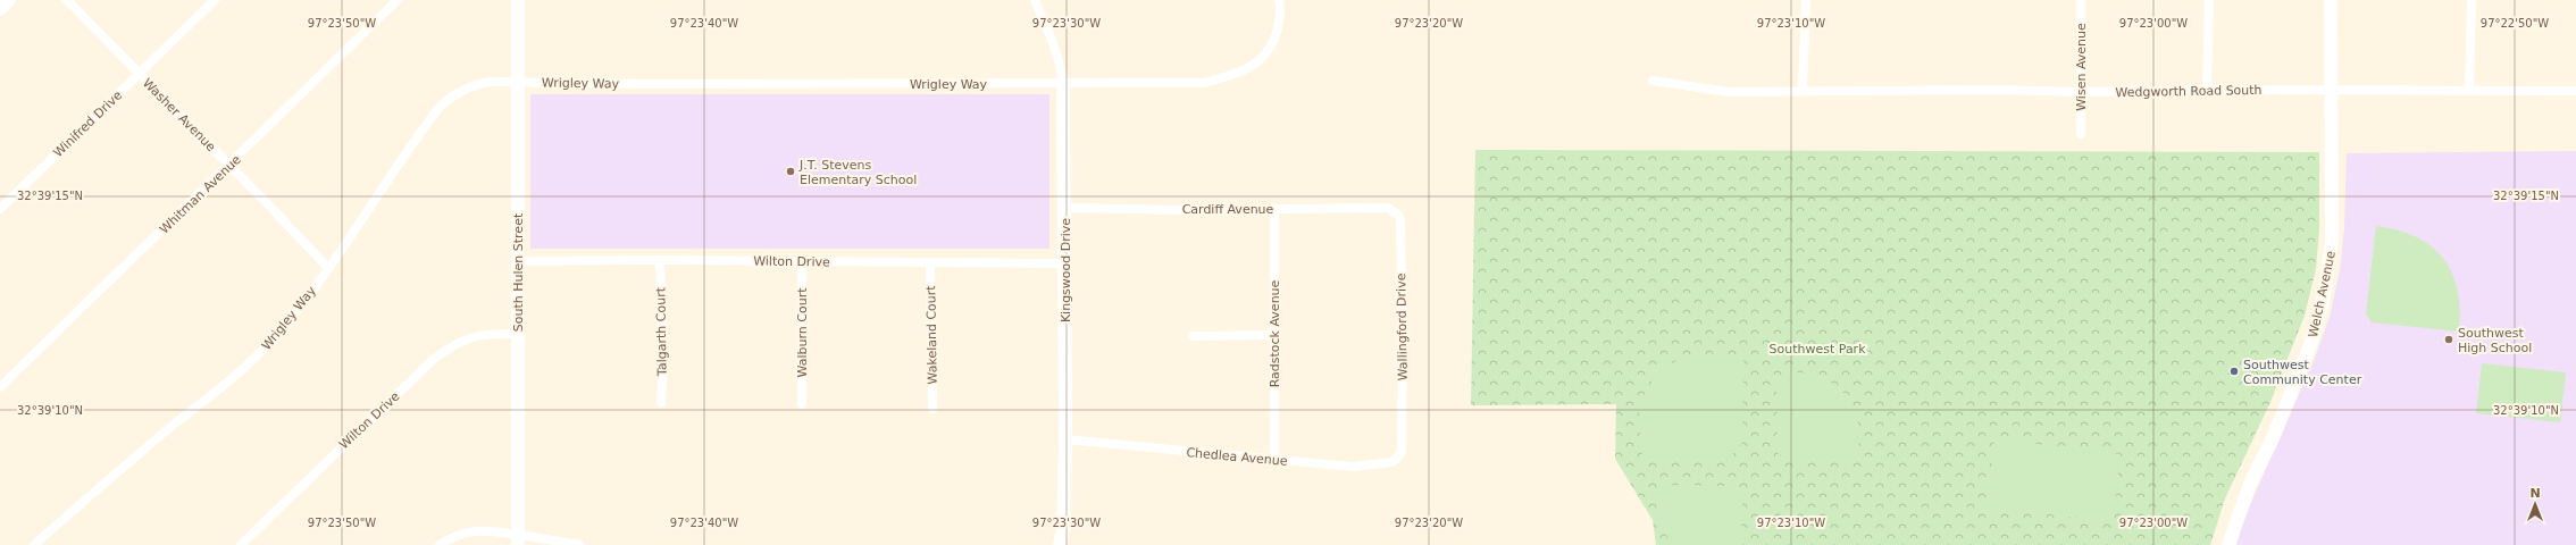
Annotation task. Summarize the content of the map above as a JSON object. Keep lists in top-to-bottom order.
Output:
{
  "streets": {
    "street": [
      "Wisen Avenue",
      "Wrigley Way",
      "Wedgworth Road South",
      "Washer Avenue",
      "Winifred Drive",
      "Whitman Avenue",
      "Cardiff Avenue",
      "Wilton Drive",
      "Kingswood Drive",
      "South Hulen Street",
      "Welch Avenue",
      "Wallingford Drive",
      "Talgarth Court",
      "Walburn Court",
      "Radstock Avenue",
      "Wakeland Court",
      "Chedlea Avenue"
    ]
  },
  "crossings": [
    ["Wisen Avenue", "Wedgworth Road South"],
    ["Wrigley Way", "Washer Avenue"],
    ["Wrigley Way", "Kingswood Drive"],
    ["Wrigley Way", "South Hulen Street"],
    ["Wedgworth Road South", "Welch Avenue"],
    ["Washer Avenue", "Winifred Drive"],
    ["Washer Avenue", "Whitman Avenue"],
    ["Cardiff Avenue", "Kingswood Drive"],
    ["Cardiff Avenue", "Wallingford Drive"],
    ["Cardiff Avenue", "Radstock Avenue"],
    ["Wilton Drive", "Kingswood Drive"],
    ["Wilton Drive", "South Hulen Street"],
    ["Wilton Drive", "Talgarth Court"],
    ["Wilton Drive", "Walburn Court"],
    ["Wilton Drive", "Wakeland Court"],
    ["Kingswood Drive", "Chedlea Avenue"],
    ["Wallingford Drive", "Chedlea Avenue"],
    ["Radstock Avenue", "Chedlea Avenue"]
  ],
  "parks": ["Southwest Park"],
  "places": ["J.T. Stevens Elementary School", "Southwest High School", "Southwest Community Center"],
  "north": "top",
  "coordinates": [
    "97°23'50\"W",
    "97°23'40\"W",
    "97°23'30\"W",
    "97°23'20\"W",
    "97°23'10\"W",
    "97°23'00\"W",
    "97°22'50\"W",
    "32°39'15\"N",
    "32°39'10\"N"
  ]
}
